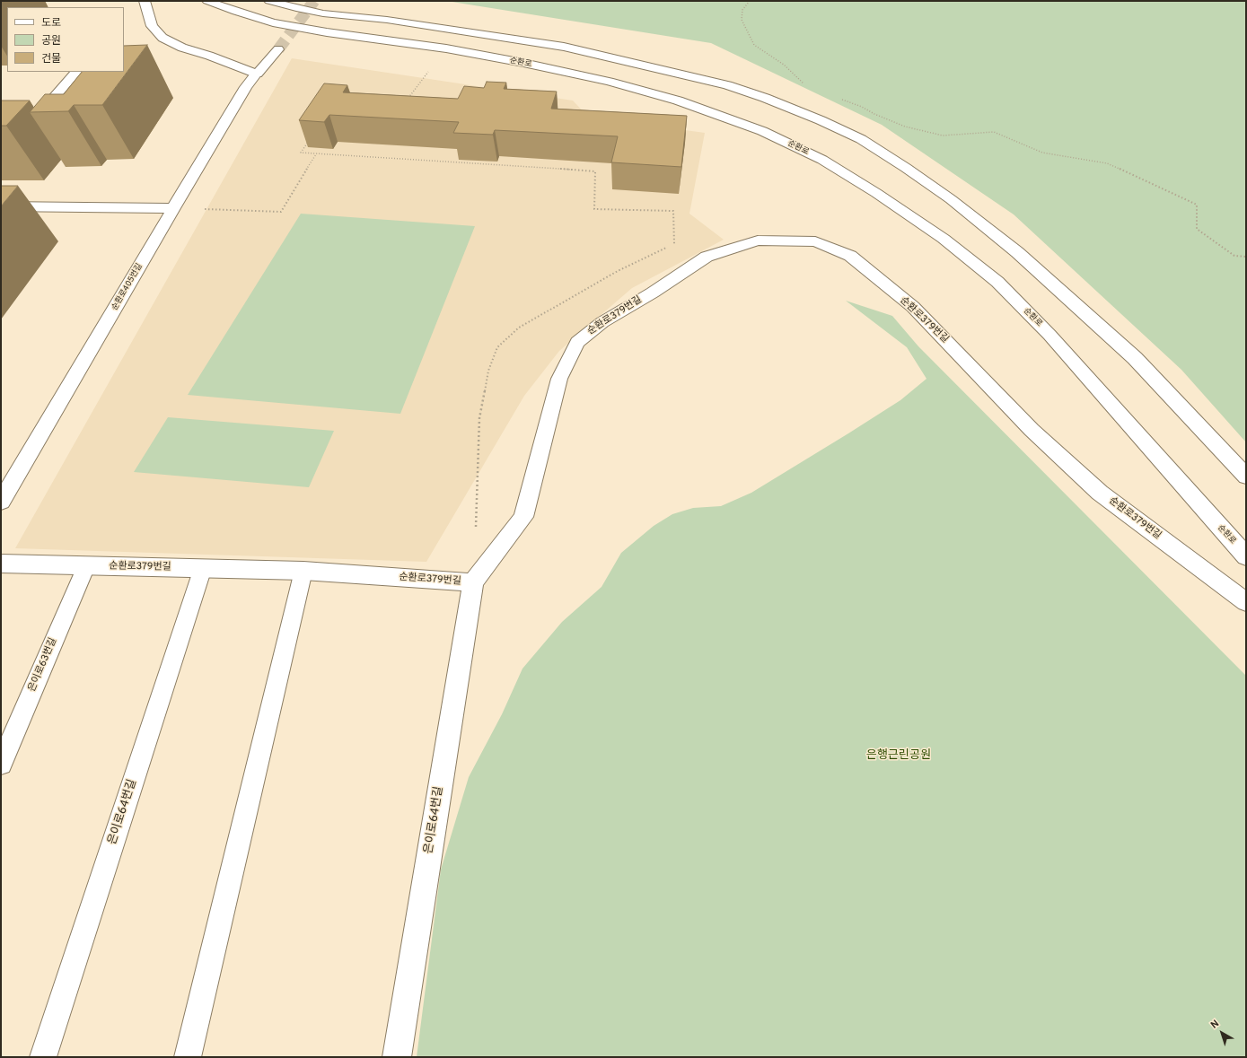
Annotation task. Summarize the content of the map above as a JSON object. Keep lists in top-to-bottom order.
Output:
{
  "streets": {
    "main road": [
      "순환로",
      "순환로405번길",
      "순환로379번길",
      "은이로64번길"
    ],
    "lane": ["은이로63번길"]
  },
  "crossings": [
    ["순환로379번길", "은이로63번길"],
    ["순환로379번길", "은이로64번길"]
  ],
  "parks": ["은행근린공원"],
  "legend": ["도로", "공원", "건물"],
  "north": "top left"
}
